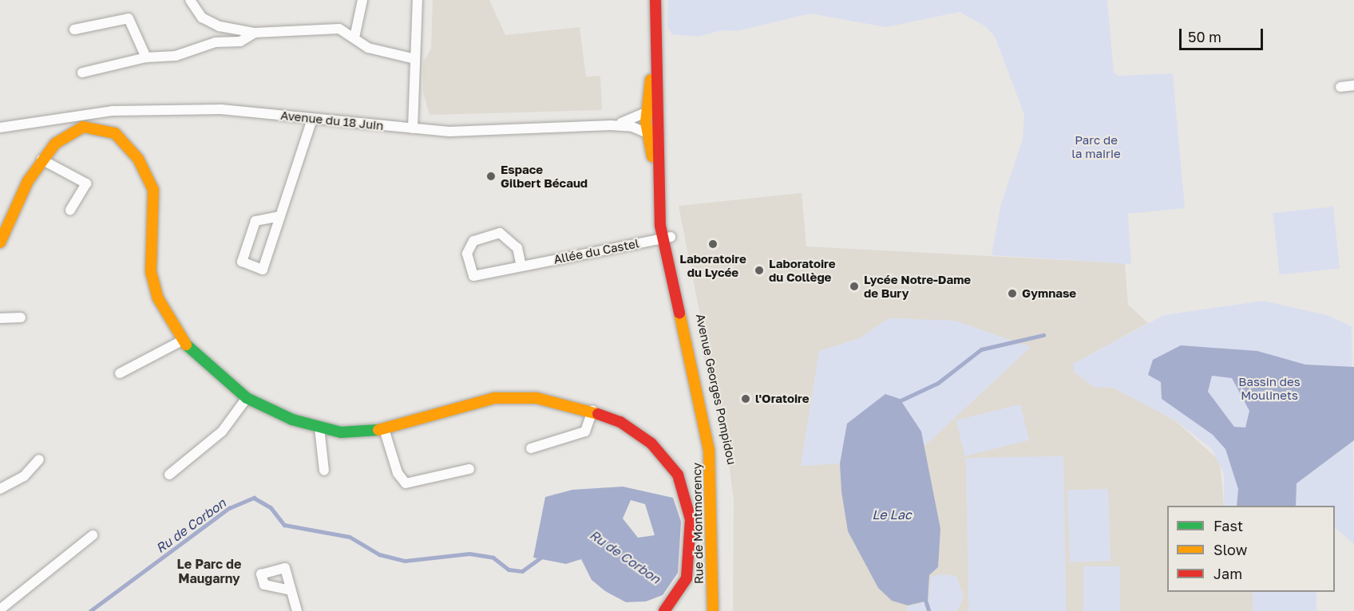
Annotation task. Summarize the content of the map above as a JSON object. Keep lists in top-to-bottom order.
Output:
{
  "streets": {
    "main road": ["Avenue Georges Pompidou", "Rue de Montmorency"],
    "street": ["Avenue du 18 Juin", "Allée du Castel"]
  },
  "crossings": [
    ["Avenue du 18 Juin", "Avenue Georges Pompidou"],
    ["Allée du Castel", "Avenue Georges Pompidou"],
    ["Avenue Georges Pompidou", "Rue de Montmorency"]
  ],
  "districts": ["Le Parc de Maugarny"],
  "water": ["Le Lac", "Ru de Corbon"],
  "parks": ["Parc de la mairie", "Bassin des Moulinets"],
  "places": [
    "Espace Gilbert Bécaud",
    "Laboratoire du Lycée",
    "Laboratoire du Collège",
    "Lycée Notre-Dame de Bury",
    "Gymnase",
    "l'Oratoire"
  ],
  "legend": ["Fast", "Slow", "Jam"],
  "scale_bar": "50 m"
}
